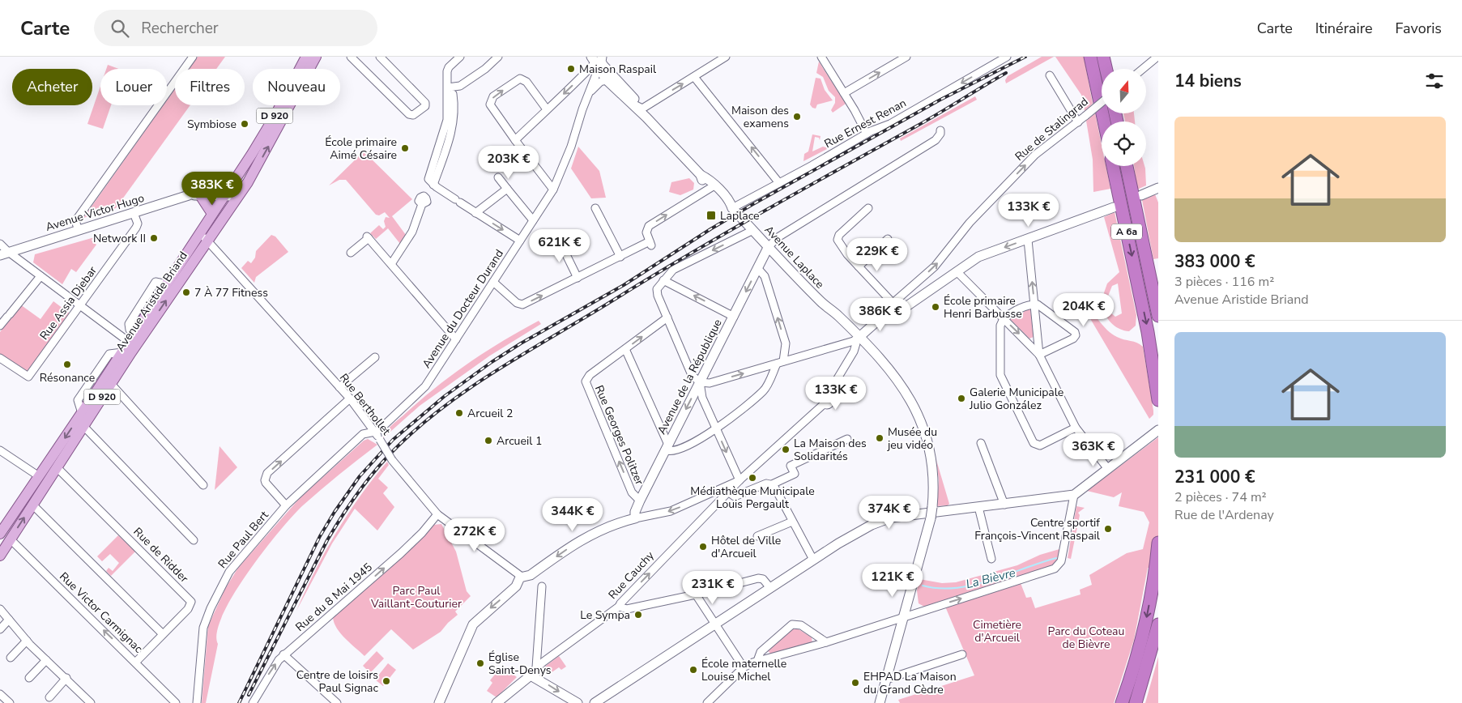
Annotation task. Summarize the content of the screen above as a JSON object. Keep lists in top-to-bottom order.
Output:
{
  "streets": {
    "highway": ["A 6a"],
    "main road": [
      "D 920",
      "Rue de Stalingrad",
      "Avenue Victor Hugo",
      "Avenue Laplace",
      "Avenue Aristide Briand",
      "Avenue de la République",
      "Rue Cauchy"
    ],
    "street": [
      "Rue Ernest Renan",
      "Rue Assia Djebar",
      "Avenue du Docteur Durand",
      "Rue Berthollet",
      "Rue Georges Politzer",
      "Rue Paul Bert",
      "Rue de Ridder",
      "Rue du 8 Mai 1945",
      "Rue Victor Carmignac"
    ]
  },
  "crossings": [
    ["Rue Ernest Renan", "Avenue Laplace"],
    ["Rue de Stalingrad", "Avenue Laplace"],
    ["Rue de Stalingrad", "Rue Cauchy"],
    ["Avenue Victor Hugo", "Avenue Aristide Briand"],
    ["Avenue Victor Hugo", "Rue Assia Djebar"],
    ["Avenue Laplace", "Avenue du Docteur Durand"],
    ["Avenue Laplace", "Avenue de la République"],
    ["Avenue Laplace", "Rue Cauchy"],
    ["Avenue Aristide Briand", "Rue Berthollet"],
    ["Avenue Aristide Briand", "Rue de Ridder"],
    ["Avenue Aristide Briand", "Rue Victor Carmignac"],
    ["Avenue du Docteur Durand", "Rue Berthollet"],
    ["Avenue du Docteur Durand", "Rue Paul Bert"],
    ["Avenue de la République", "Rue Georges Politzer"],
    ["Rue Berthollet", "Rue Paul Bert"],
    ["Rue Berthollet", "Rue du 8 Mai 1945"],
    ["Rue de Ridder", "Rue Victor Carmignac"]
  ],
  "one_way": ["Rue de Stalingrad", "Avenue de la République", "Rue du 8 Mai 1945"],
  "water": ["La Bièvre"],
  "parks": ["Parc Paul Vaillant-Couturier", "Cimetière d'Arcueil", "Parc du Coteau de Bièvre"],
  "places": {
    "other": [
      "Maison Raspail",
      "Maison des examens",
      "Symbiose",
      "École primaire Aimé Césaire",
      "Network II",
      "7 À 77 Fitness",
      "École primaire Henri Barbusse",
      "Résonance",
      "Galerie Municipale Julio González",
      "Arcueil 2",
      "Musée du jeu vidéo",
      "Arcueil 1",
      "La Maison des Solidarités",
      "Médiathèque Municipale Louis Pergault",
      "Centre sportif François-Vincent Raspail",
      "Hôtel de Ville d'Arcueil",
      "Le Sympa",
      "Église Saint-Denys",
      "École maternelle Louise Michel",
      "Centre de loisirs Paul Signac",
      "EHPAD La Maison du Grand Cèdre"
    ],
    "transit": ["Laplace"]
  },
  "north": "top",
  "page": {
    "header": "Carte",
    "search": "Rechercher",
    "nav": ["Carte", "Itinéraire", "Favoris"],
    "heading": "14 biens",
    "chip": [
      "Acheter",
      "Louer",
      "Filtres",
      "Nouveau"
    ],
    "list": [
      {
        "name": "383 000 €",
        "note": "3 pièces · 116 m² · Avenue Aristide Briand"
      },
      {
        "name": "231 000 €",
        "note": "2 pièces · 74 m² · Rue de l'Ardenay"
      }
    ],
    "price": [
      "203K €",
      "383K €",
      "133K €",
      "621K €",
      "229K €",
      "204K €",
      "386K €",
      "133K €",
      "363K €",
      "374K €",
      "344K €",
      "272K €",
      "121K €",
      "231K €"
    ]
  }
}
